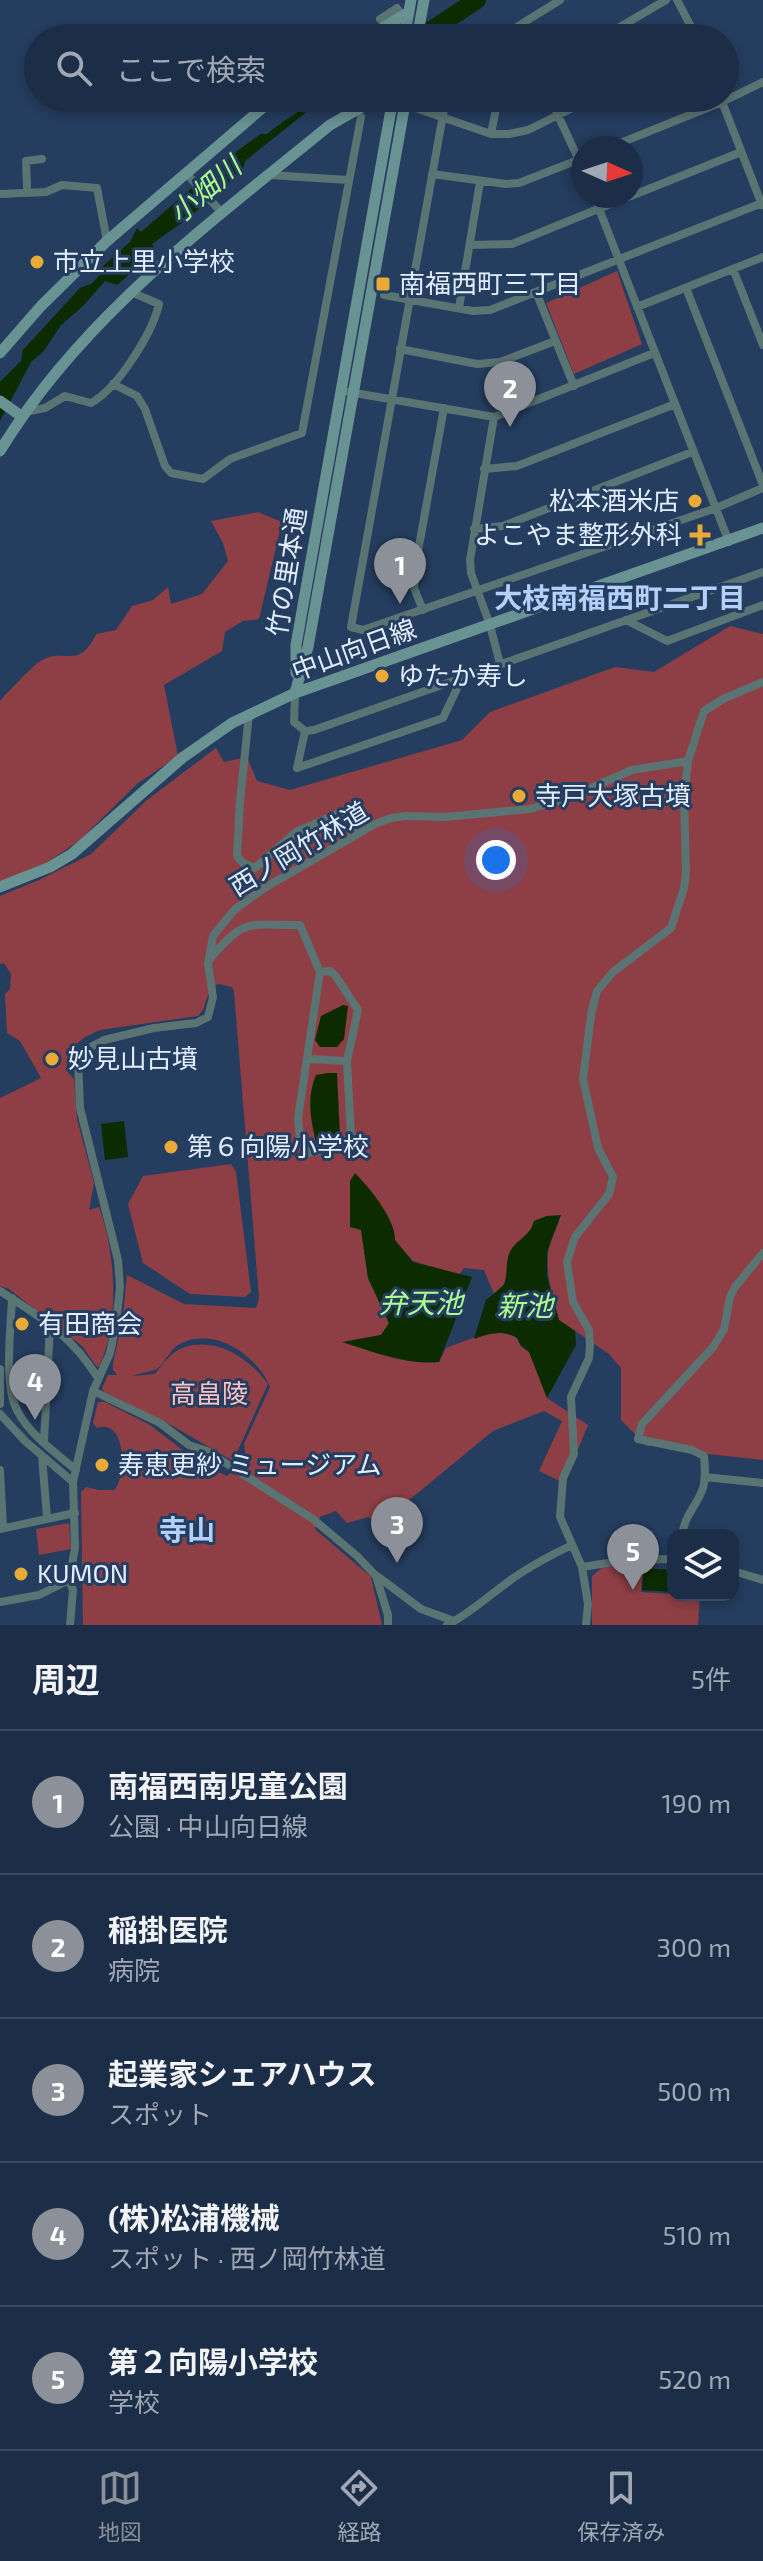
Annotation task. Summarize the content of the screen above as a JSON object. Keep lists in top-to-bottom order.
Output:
{
  "streets": {
    "street": ["竹の里本通", "中山向日線", "西ノ岡竹林道"]
  },
  "crossings": [
    ["竹の里本通", "中山向日線"]
  ],
  "districts": ["大枝南福西町二丁目", "寺山"],
  "water": ["小畑川", "弁天池", "新池"],
  "parks": ["高畠陵"],
  "places": {
    "other": [
      "市立上里小学校",
      "松本酒米店",
      "ゆたか寿し",
      "寺戸大塚古墳",
      "妙見山古墳",
      "第６向陽小学校",
      "有田商会",
      "寿恵更紗 ミュージアム",
      "KUMON"
    ],
    "transit": ["南福西町三丁目"],
    "health": ["よこやま整形外科"]
  },
  "north": "right",
  "page": {
    "search": "ここで検索",
    "pins": [
      "2",
      "1",
      "4",
      "3",
      "5"
    ],
    "heading": ["周辺", "5件"],
    "list": [
      {
        "mark": "1",
        "name": "南福西南児童公園",
        "note": "公園 · 中山向日線",
        "value": "190 m"
      },
      {
        "mark": "2",
        "name": "稲掛医院",
        "note": "病院",
        "value": "300 m"
      },
      {
        "mark": "3",
        "name": "起業家シェアハウス",
        "note": "スポット",
        "value": "500 m"
      },
      {
        "mark": "4",
        "name": "(株)松浦機械",
        "note": "スポット · 西ノ岡竹林道",
        "value": "510 m"
      },
      {
        "mark": "5",
        "name": "第２向陽小学校",
        "note": "学校",
        "value": "520 m"
      }
    ],
    "nav": ["地図", "経路", "保存済み"]
  }
}
